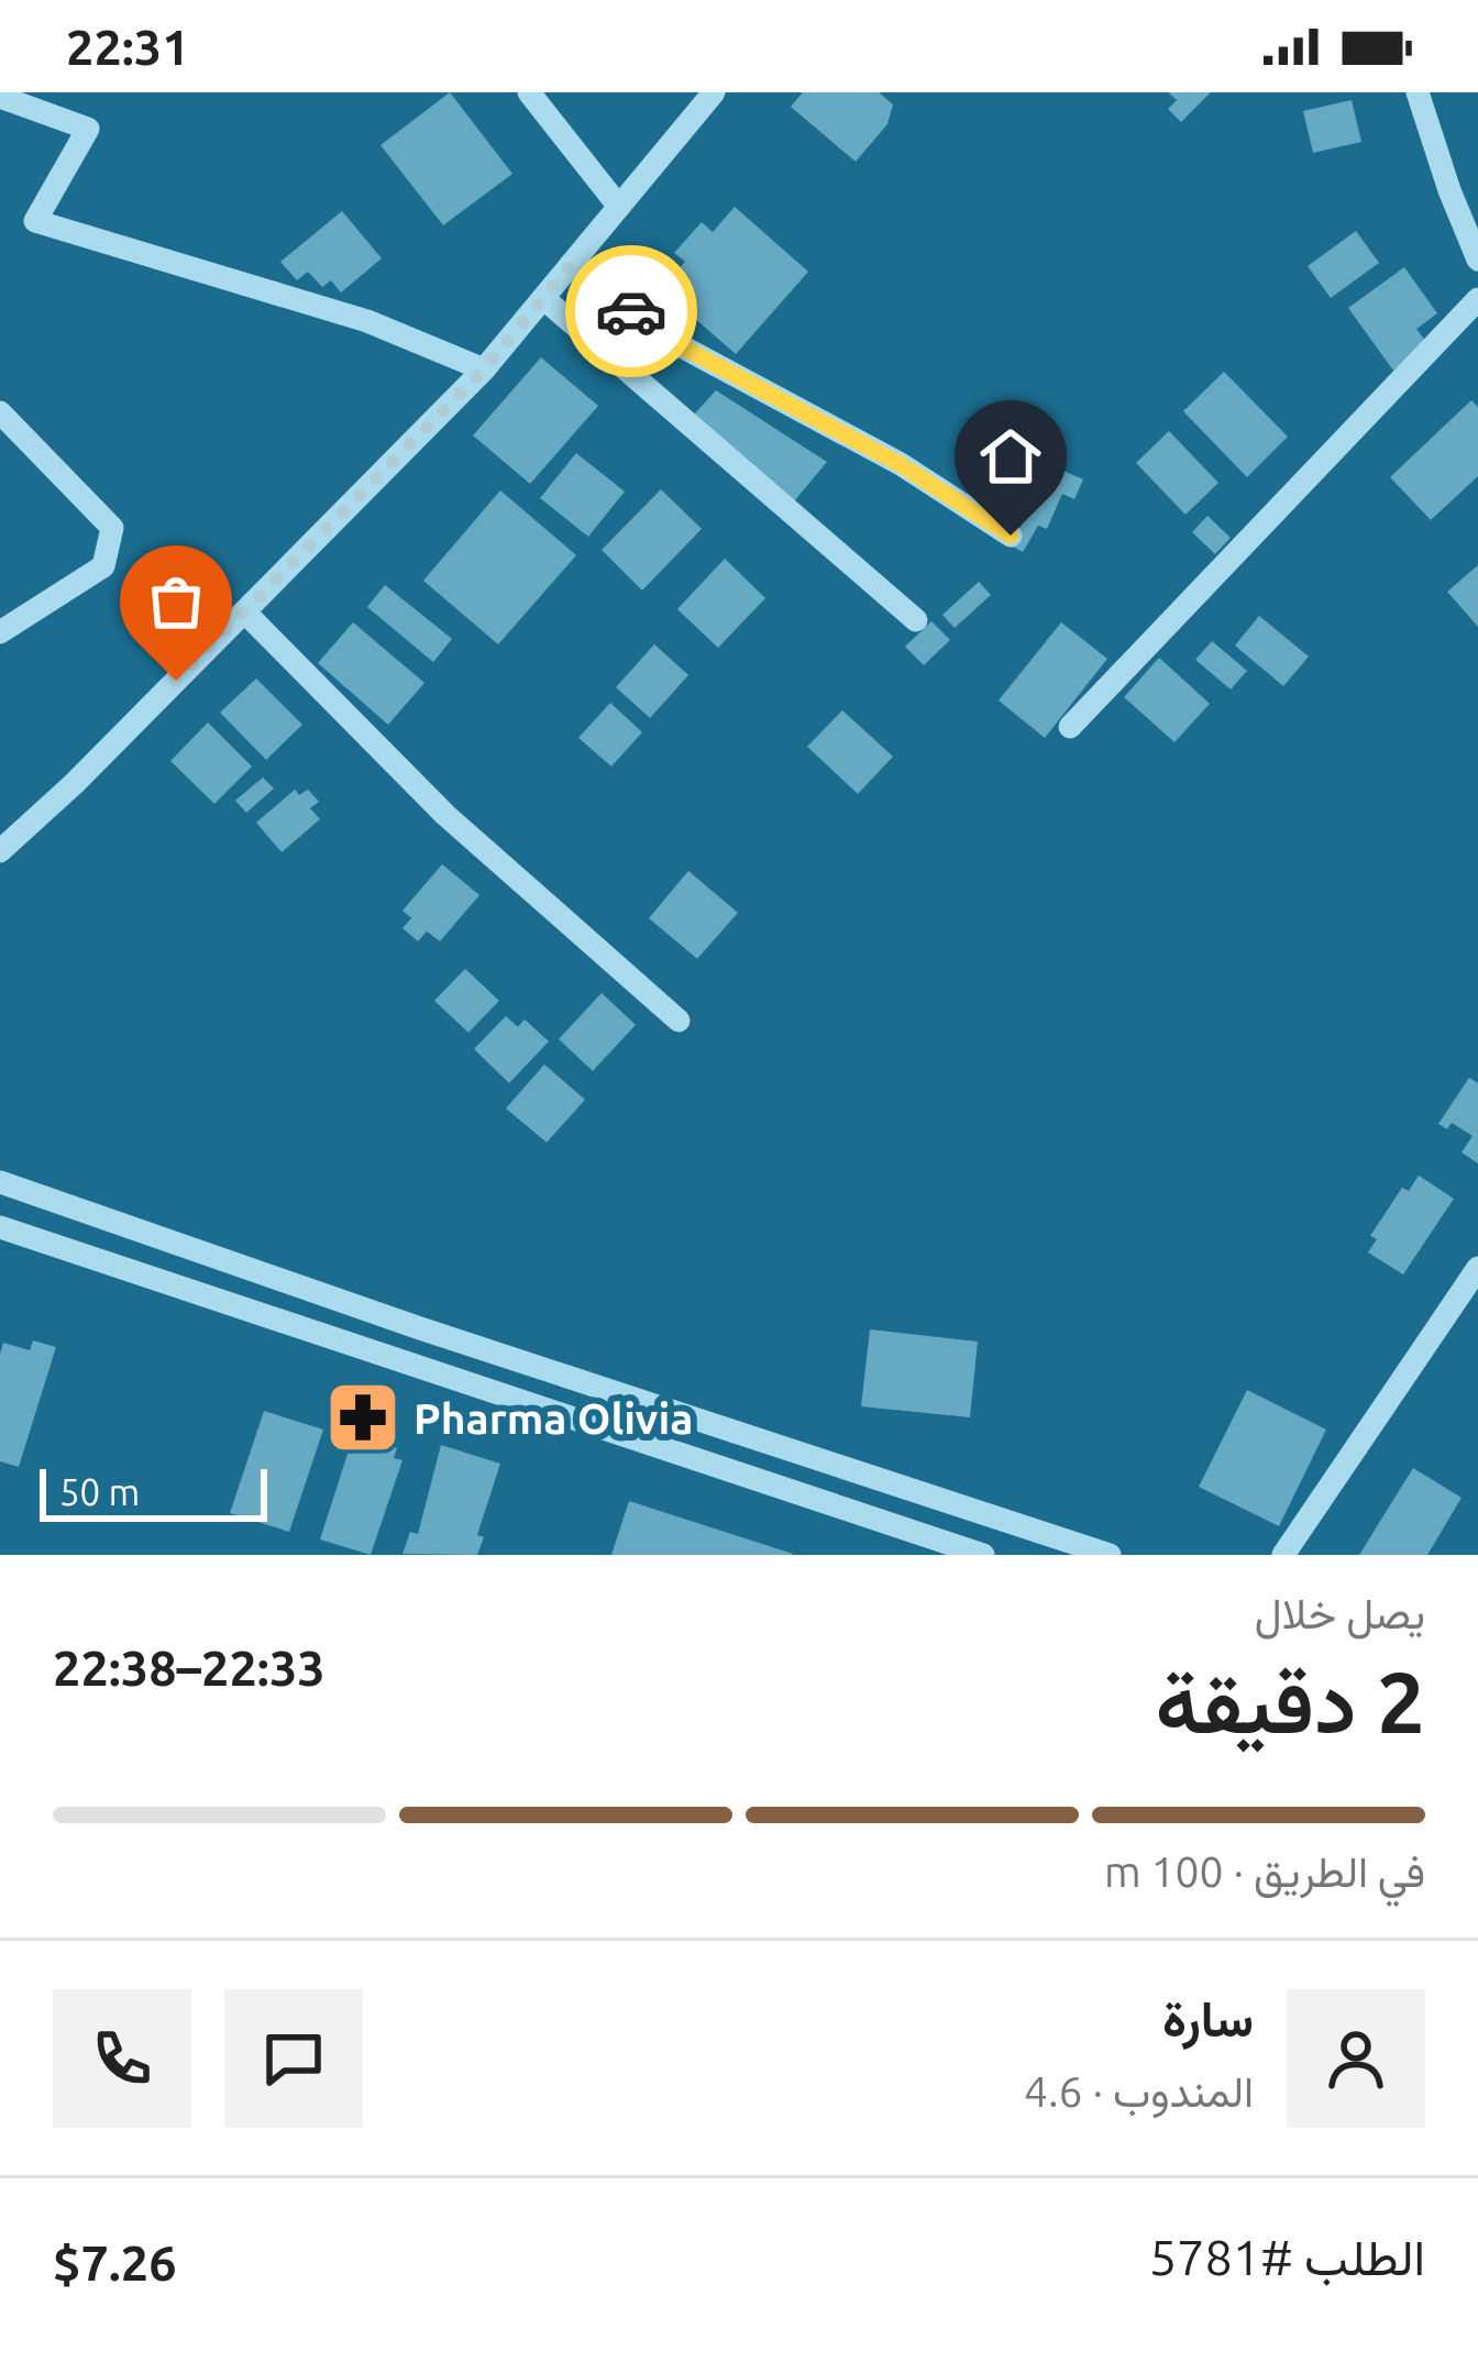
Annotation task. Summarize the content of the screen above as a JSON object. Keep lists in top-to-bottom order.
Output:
{
  "places": {
    "pharmacy": ["Pharma Olivia"]
  },
  "scale_bar": "50 m",
  "page": {
    "status": "22:31",
    "scale": "50 m",
    "heading": ["2 دقيقة", "يصل خلال", "22:33–22:38"],
    "panel": [
      "سارة",
      "المندوب · 4.6",
      "الطلب #5781",
      "$7.26"
    ],
    "bar": "في الطريق · 100 m"
  }
}
